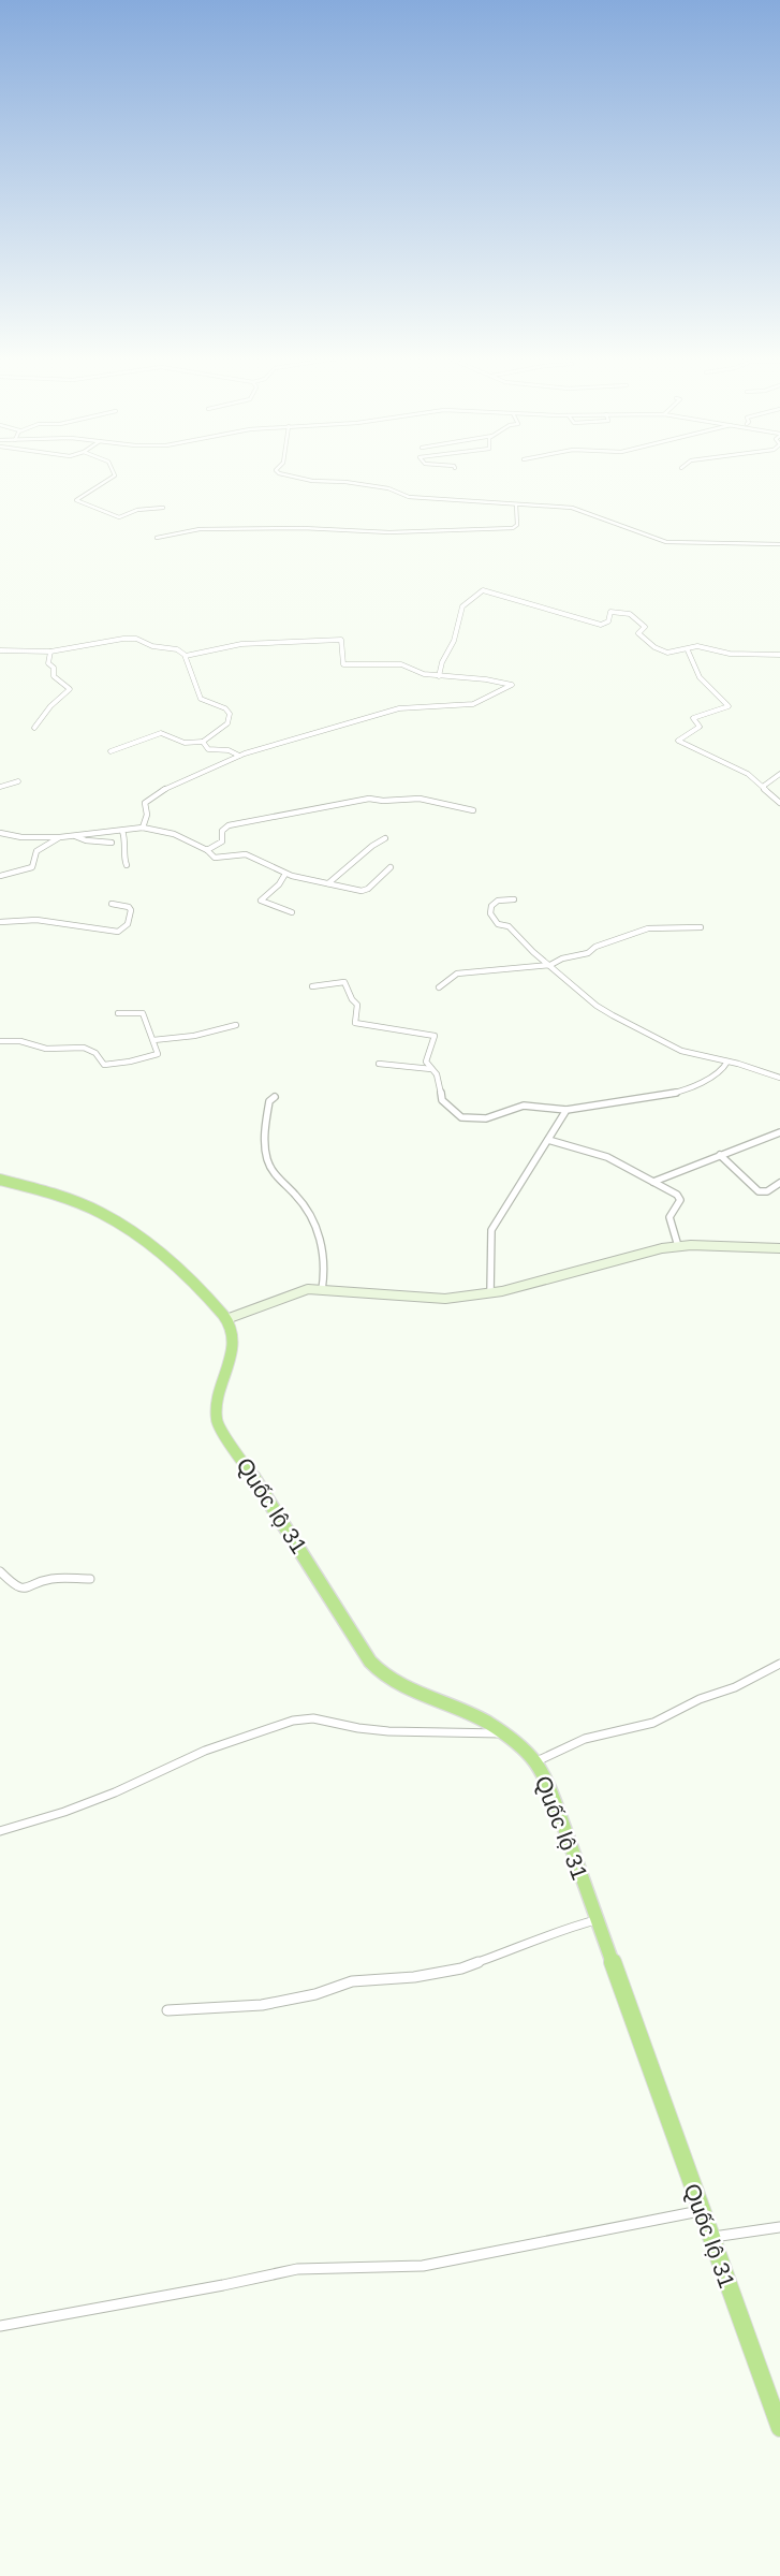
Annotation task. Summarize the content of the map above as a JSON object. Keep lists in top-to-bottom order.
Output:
{
  "streets": {
    "highway": ["Quốc lộ 31"]
  }
}
